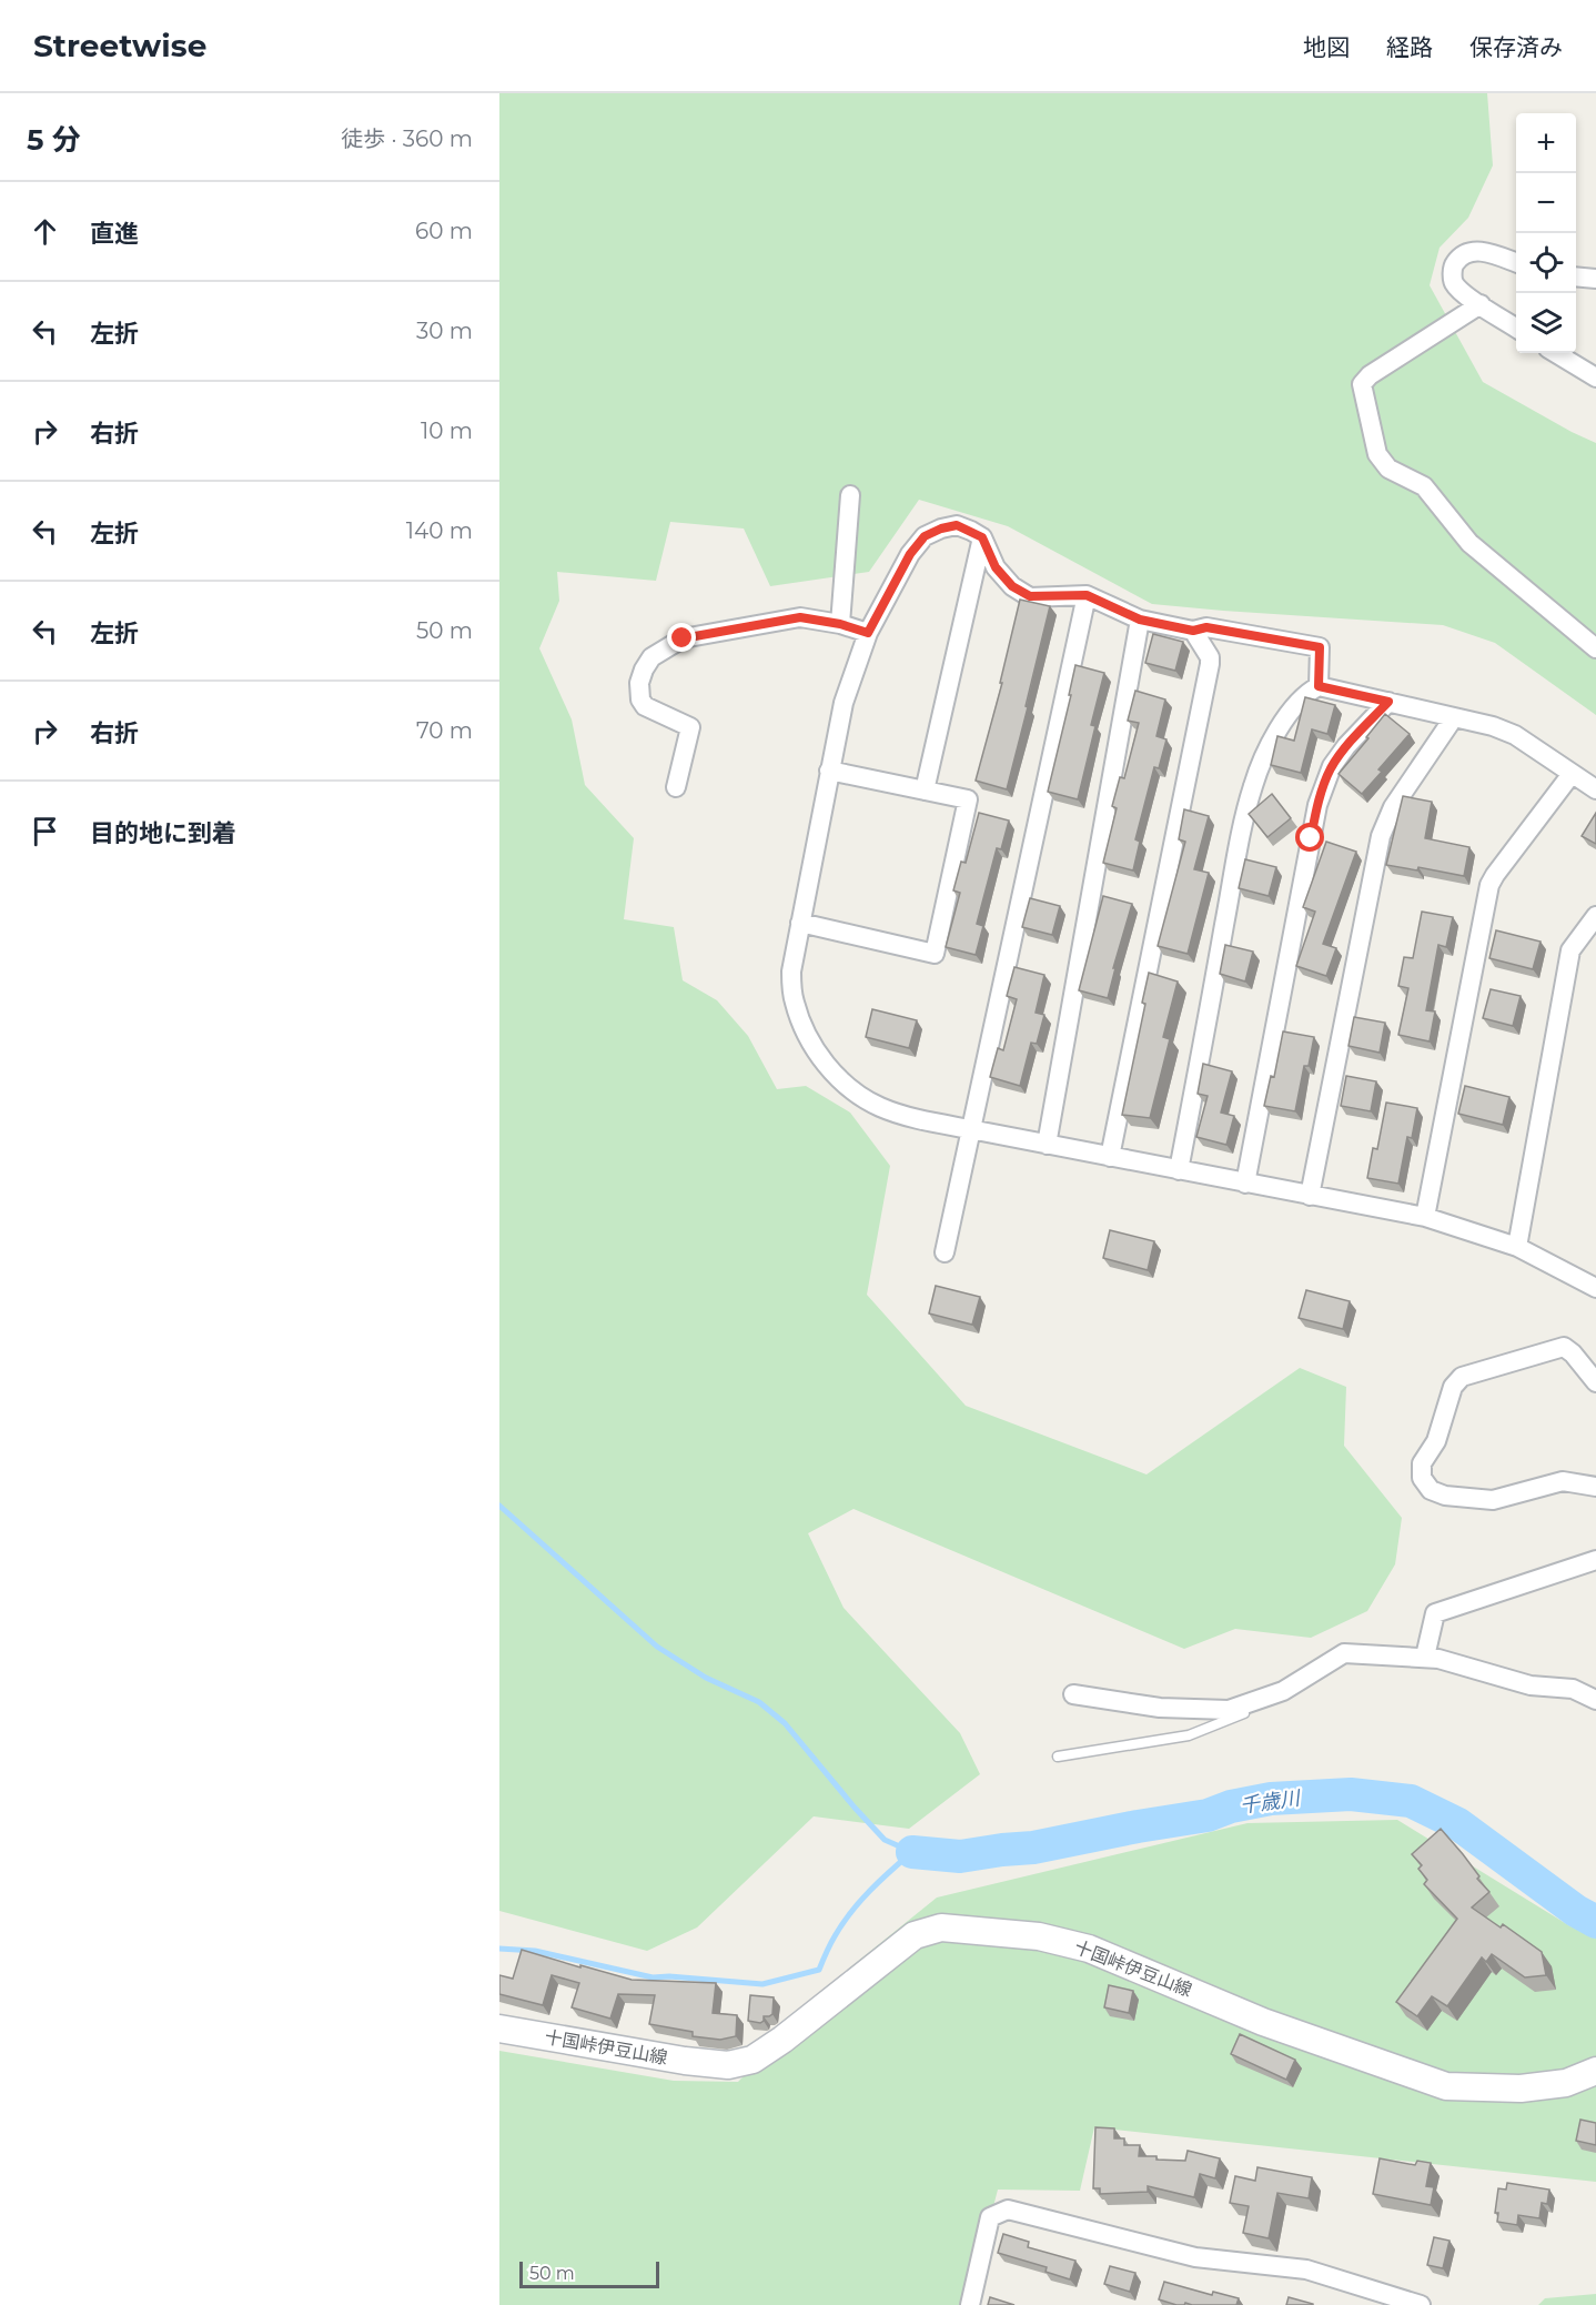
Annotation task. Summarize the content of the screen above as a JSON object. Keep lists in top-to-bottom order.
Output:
{
  "streets": {
    "main road": ["十国峠伊豆山線"]
  },
  "water": ["千歳川"],
  "scale_bar": "50 m",
  "page": {
    "header": "Streetwise",
    "nav": ["地図", "経路", "保存済み"],
    "heading": ["5 分", "徒歩 · 360 m"],
    "map_buttons": ["+", "−"],
    "list": [
      ["直進", "60 m"],
      ["左折", "30 m"],
      ["右折", "10 m"],
      ["左折", "140 m"],
      ["左折", "50 m"],
      ["右折", "70 m"],
      "目的地に到着"
    ],
    "scale": "50 m"
  }
}
